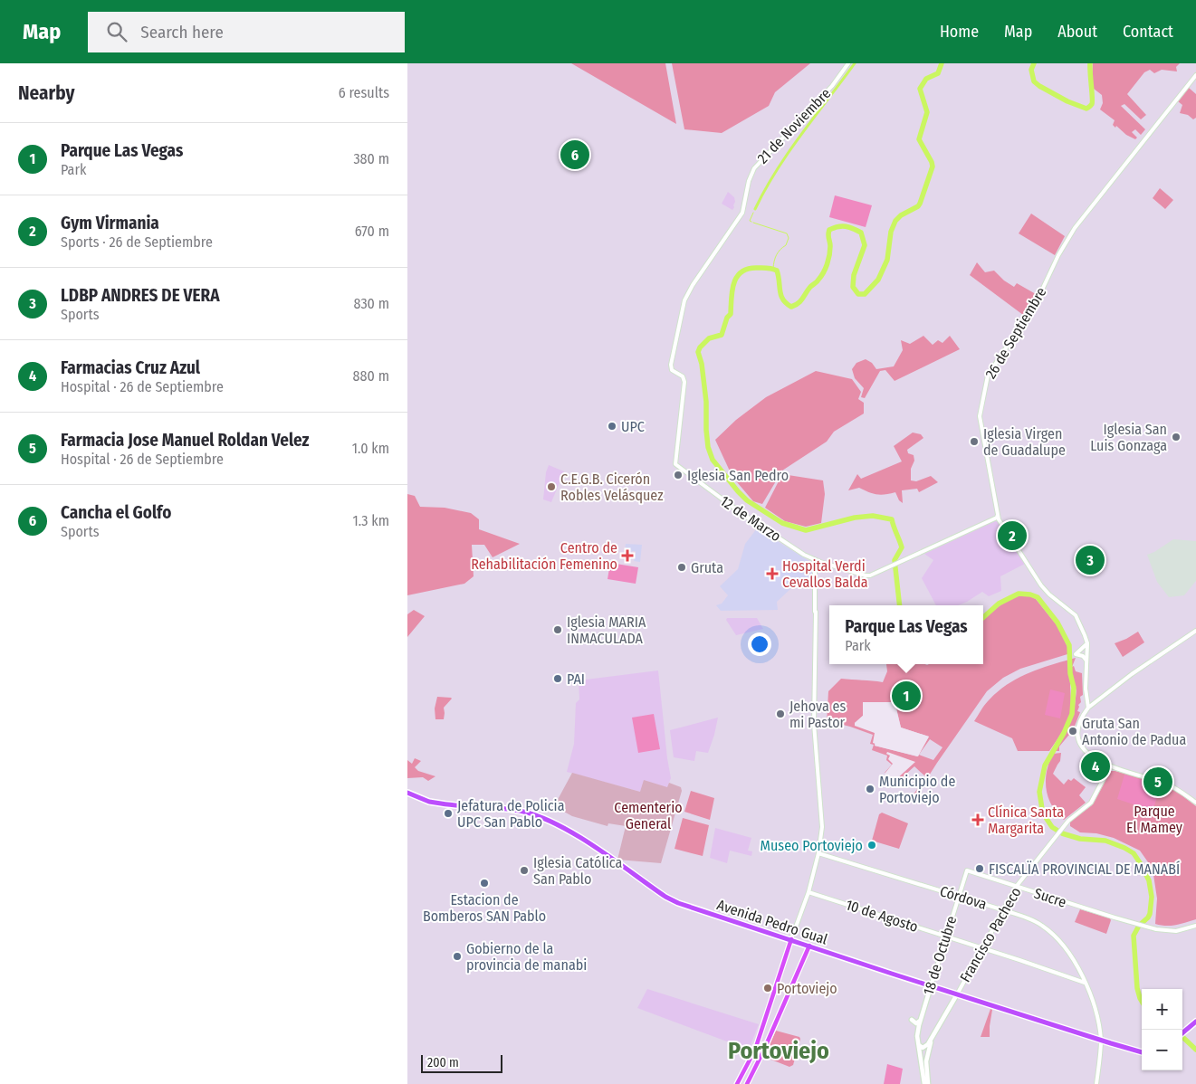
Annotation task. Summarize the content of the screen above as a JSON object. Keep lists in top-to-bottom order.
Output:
{
  "streets": {
    "highway": ["Avenida Pedro Gual"],
    "main road": ["Francisco Pacheco", "18 de Octubre"],
    "street": [
      "21 de Noviembre",
      "26 de Septiembre",
      "12 de Marzo",
      "Córdova",
      "Sucre",
      "10 de Agosto"
    ]
  },
  "crossings": [
    ["21 de Noviembre", "12 de Marzo"],
    ["26 de Septiembre", "12 de Marzo"],
    ["Córdova", "10 de Agosto"],
    ["Córdova", "Avenida Pedro Gual"],
    ["Córdova", "Francisco Pacheco"],
    ["Córdova", "18 de Octubre"],
    ["Sucre", "Francisco Pacheco"],
    ["Sucre", "18 de Octubre"],
    ["10 de Agosto", "Francisco Pacheco"],
    ["10 de Agosto", "18 de Octubre"],
    ["Avenida Pedro Gual", "Francisco Pacheco"],
    ["Avenida Pedro Gual", "18 de Octubre"],
    ["Francisco Pacheco", "18 de Octubre"]
  ],
  "districts": ["Portoviejo"],
  "parks": ["Cementerio General", "Parque El Mamey"],
  "places": {
    "other": [
      "UPC",
      "Iglesia San Luis Gonzaga",
      "Iglesia Virgen de Guadalupe",
      "Iglesia San Pedro",
      "C.E.G.B. Cicerón Robles Velásquez",
      "Gruta",
      "Iglesia MARIA INMACULADA",
      "PAI",
      "Jehova es mi Pastor",
      "Gruta San Antonio de Padua",
      "Municipio de Portoviejo",
      "Jefatura de Policia UPC San Pablo",
      "Museo Portoviejo",
      "FISCALÏA PROVINCIAL DE MANABÍ",
      "Iglesia Católica San Pablo",
      "Estacion de Bomberos SAN Pablo",
      "Gobierno de la provincia de manabi",
      "Portoviejo"
    ],
    "health": ["Centro de Rehabilitación Femenino", "Hospital Verdi Cevallos Balda", "Clínica Santa Margarita"]
  },
  "scale_bar": "200 m",
  "page": {
    "header": "Map",
    "search": "Search here",
    "nav": [
      "Home",
      "Map",
      "About",
      "Contact"
    ],
    "heading": ["Nearby", "6 results"],
    "list": [
      {
        "mark": "1",
        "name": "Parque Las Vegas",
        "note": "Park",
        "value": "380 m"
      },
      {
        "mark": "2",
        "name": "Gym Virmania",
        "note": "Sports · 26 de Septiembre",
        "value": "670 m"
      },
      {
        "mark": "3",
        "name": "LDBP ANDRES DE VERA",
        "note": "Sports",
        "value": "830 m"
      },
      {
        "mark": "4",
        "name": "Farmacias Cruz Azul",
        "note": "Hospital · 26 de Septiembre",
        "value": "880 m"
      },
      {
        "mark": "5",
        "name": "Farmacia Jose Manuel Roldan Velez",
        "note": "Hospital · 26 de Septiembre",
        "value": "1.0 km"
      },
      {
        "mark": "6",
        "name": "Cancha el Golfo",
        "note": "Sports",
        "value": "1.3 km"
      }
    ],
    "pins": [
      "6",
      "2",
      "3",
      "1",
      "4",
      "5"
    ],
    "popup": ["Parque Las Vegas", "Park"],
    "map_buttons": ["+", "−"],
    "scale": "200 m"
  }
}
